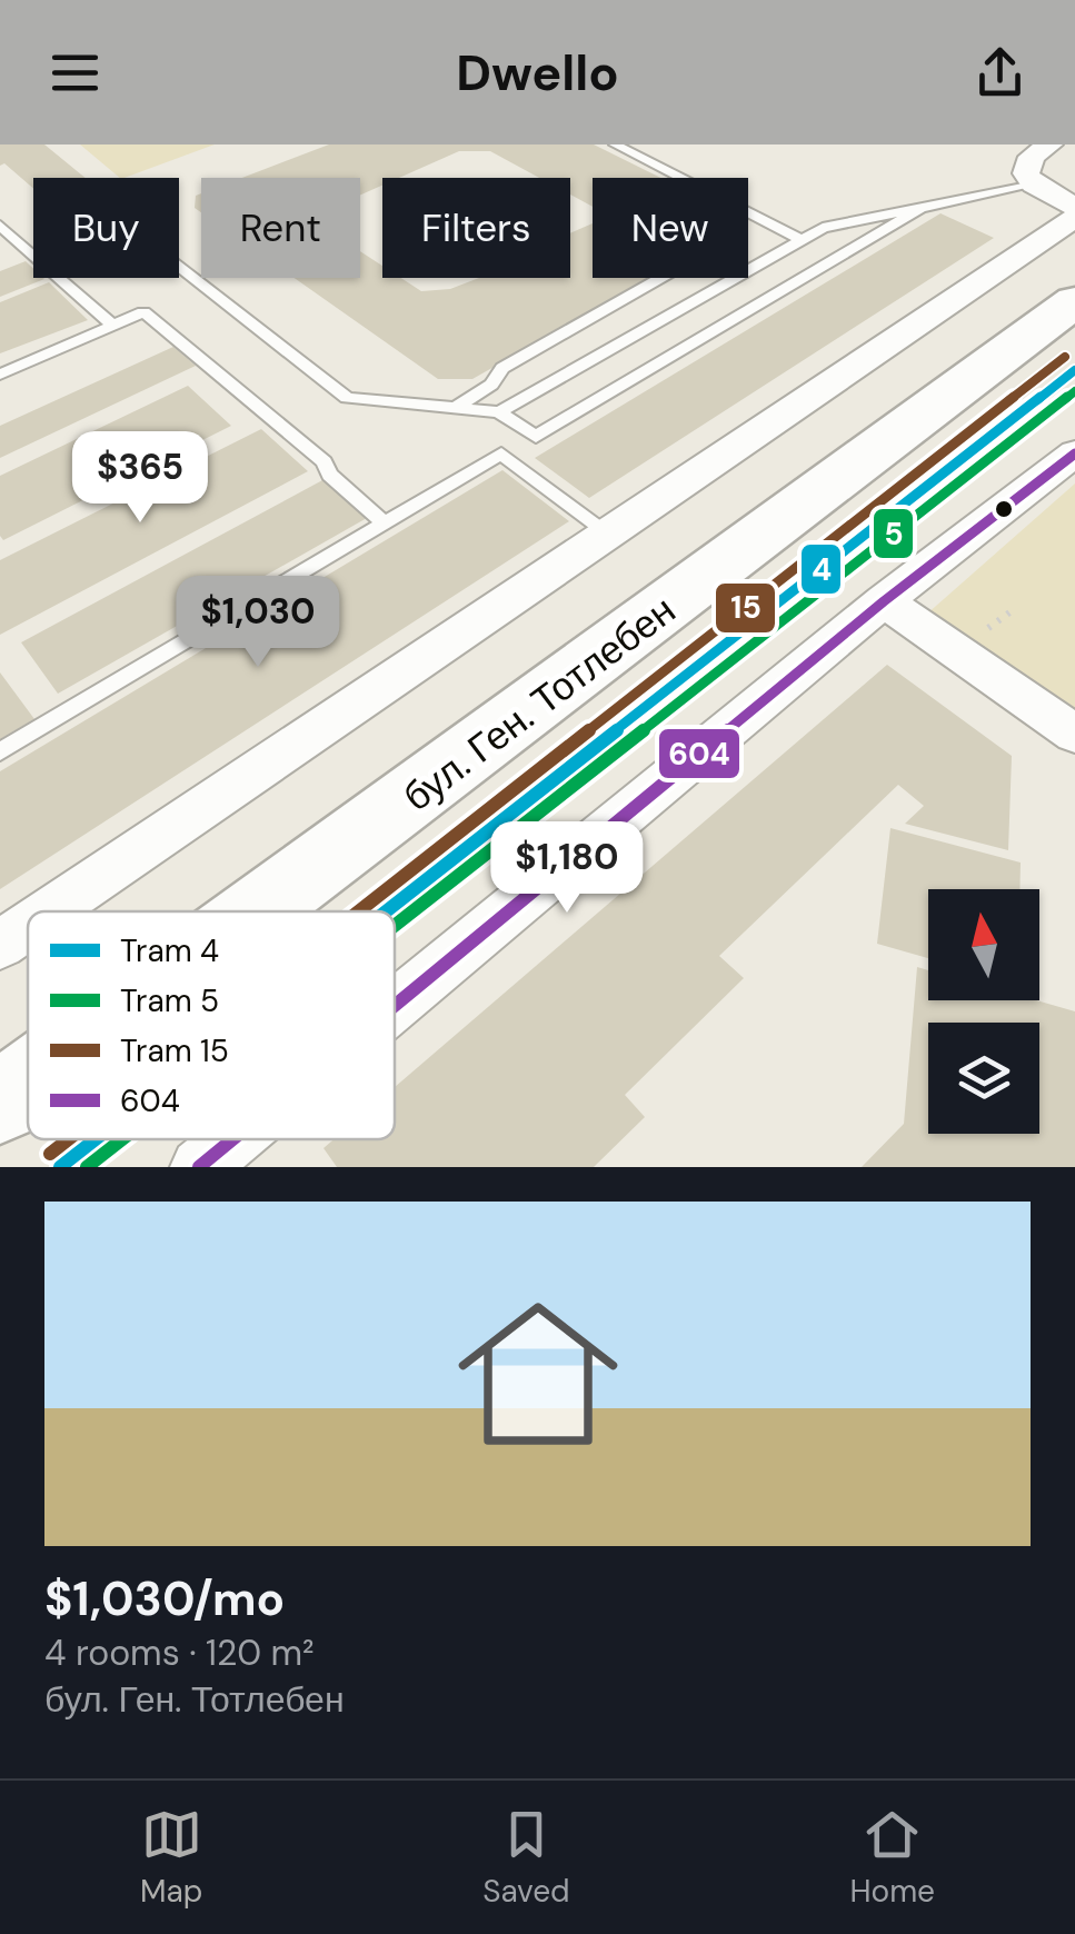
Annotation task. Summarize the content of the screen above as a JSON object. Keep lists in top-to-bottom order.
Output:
{
  "streets": {
    "main road": ["бул. Ген. Тотлебен"]
  },
  "lines": [
    "tram line 15",
    "tram line 4",
    "tram line 5",
    "transit line 604"
  ],
  "legend": [
    "Tram 4",
    "Tram 5",
    "Tram 15",
    "604"
  ],
  "north": "top",
  "page": {
    "header": "Dwello",
    "chip": [
      "Buy",
      "Rent",
      "Filters",
      "New"
    ],
    "price": ["$365", "$1,030", "$1,180"],
    "list": [
      {
        "name": "$1,030/mo",
        "note": "4 rooms · 120 m² · бул. Ген. Тотлебен"
      }
    ],
    "tabs": ["Map", "Saved", "Home"]
  }
}
